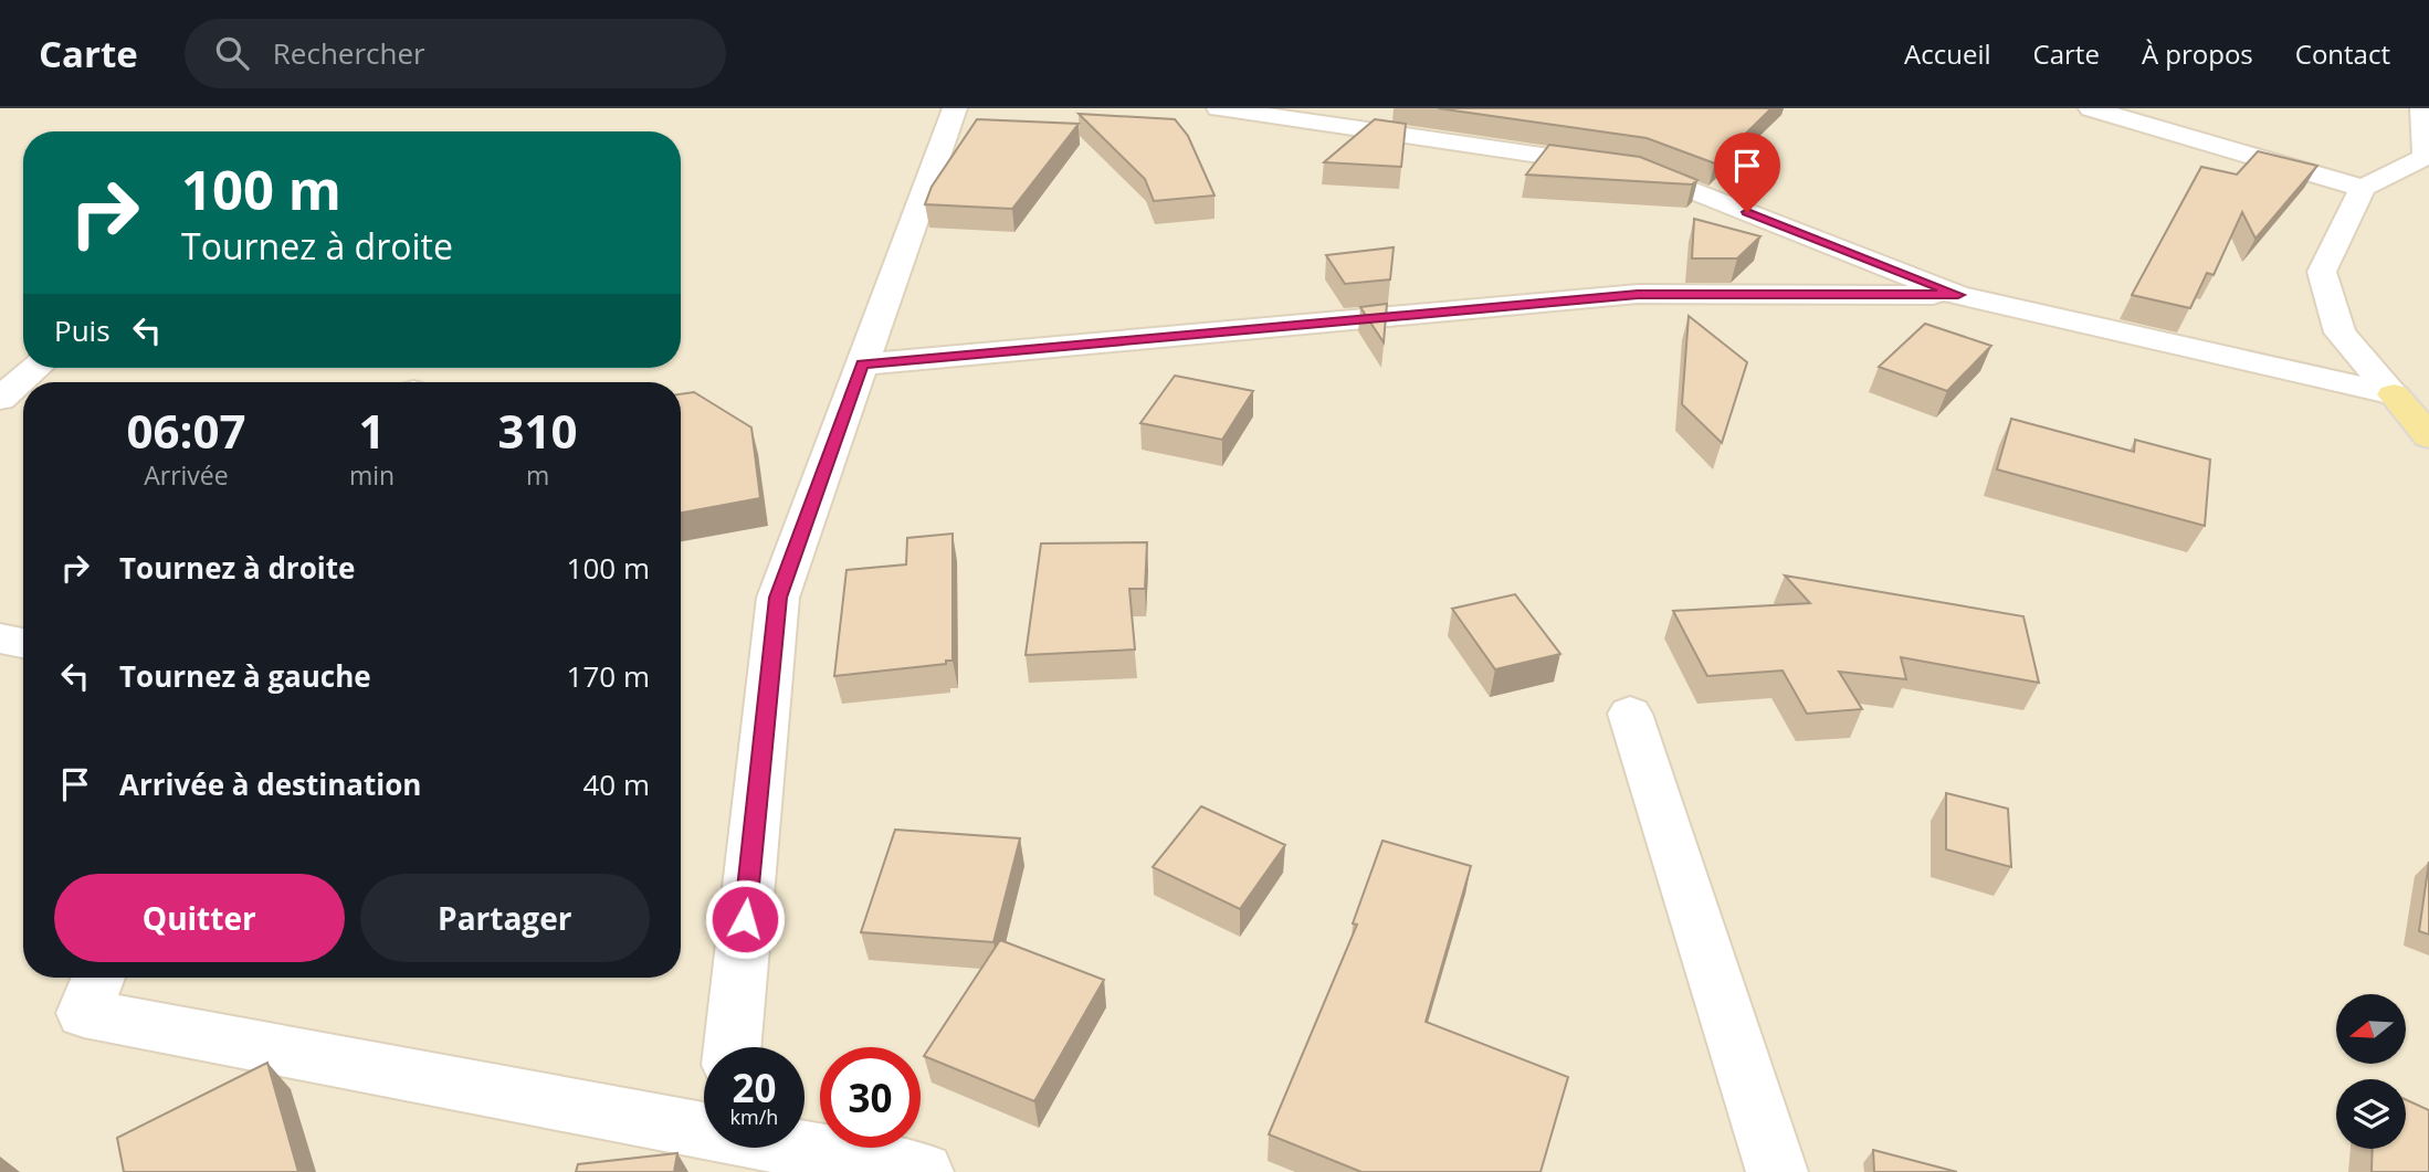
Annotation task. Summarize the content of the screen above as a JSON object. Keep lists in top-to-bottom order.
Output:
{
  "north": "left",
  "page": {
    "header": "Carte",
    "search": "Rechercher",
    "nav": [
      "Accueil",
      "Carte",
      "À propos",
      "Contact"
    ],
    "turn": ["100 m", "Tournez à droite"],
    "then": "Puis",
    "eta": [
      "06:07",
      "Arrivée",
      "1",
      "min",
      "310",
      "m"
    ],
    "list": [
      {
        "name": "Tournez à droite",
        "value": "100 m"
      },
      {
        "name": "Tournez à gauche",
        "value": "170 m"
      },
      {
        "name": "Arrivée à destination",
        "value": "40 m"
      }
    ],
    "buttons": ["Quitter", "Partager"],
    "speed": "20 km/h",
    "limit": "30"
  }
}
